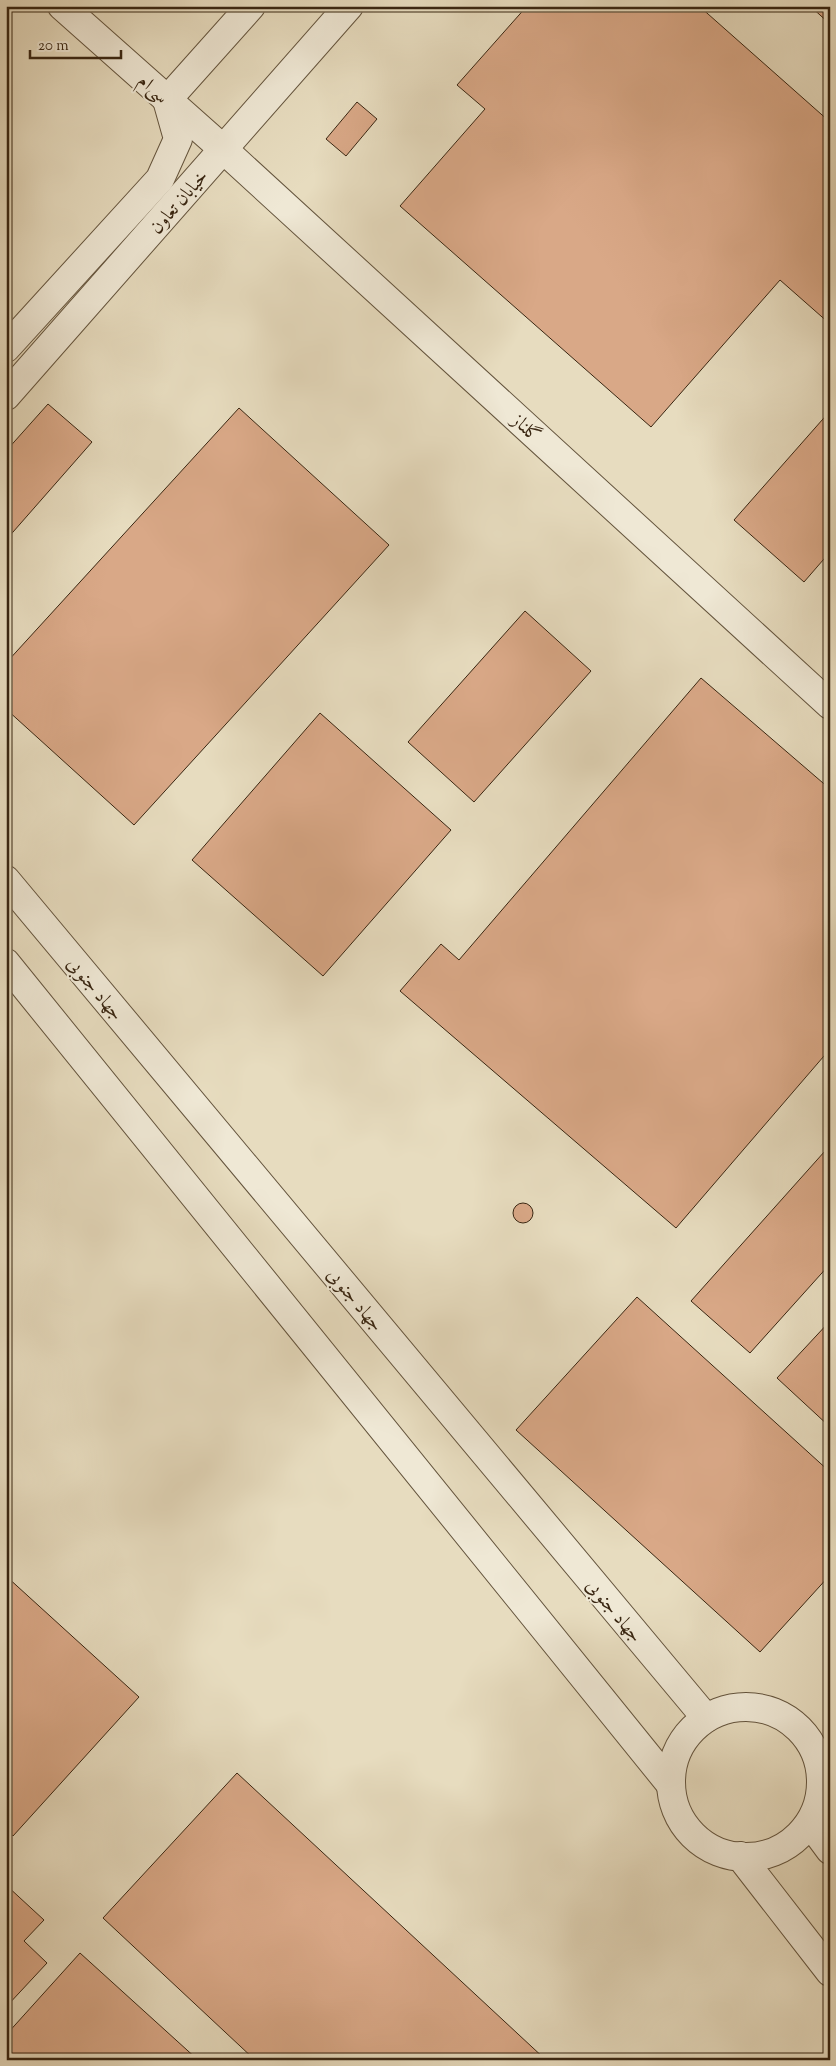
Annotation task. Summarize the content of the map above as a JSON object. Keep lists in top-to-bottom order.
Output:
{
  "streets": {
    "street": [
      "سی‌ام",
      "خیابان تعاون",
      "گلناز",
      "جهاد جنوبی"
    ]
  },
  "crossings": [
    ["سی‌ام", "خیابان تعاون"],
    ["سی‌ام", "گلناز"],
    ["خیابان تعاون", "گلناز"]
  ],
  "scale_bar": "20 m"
}
